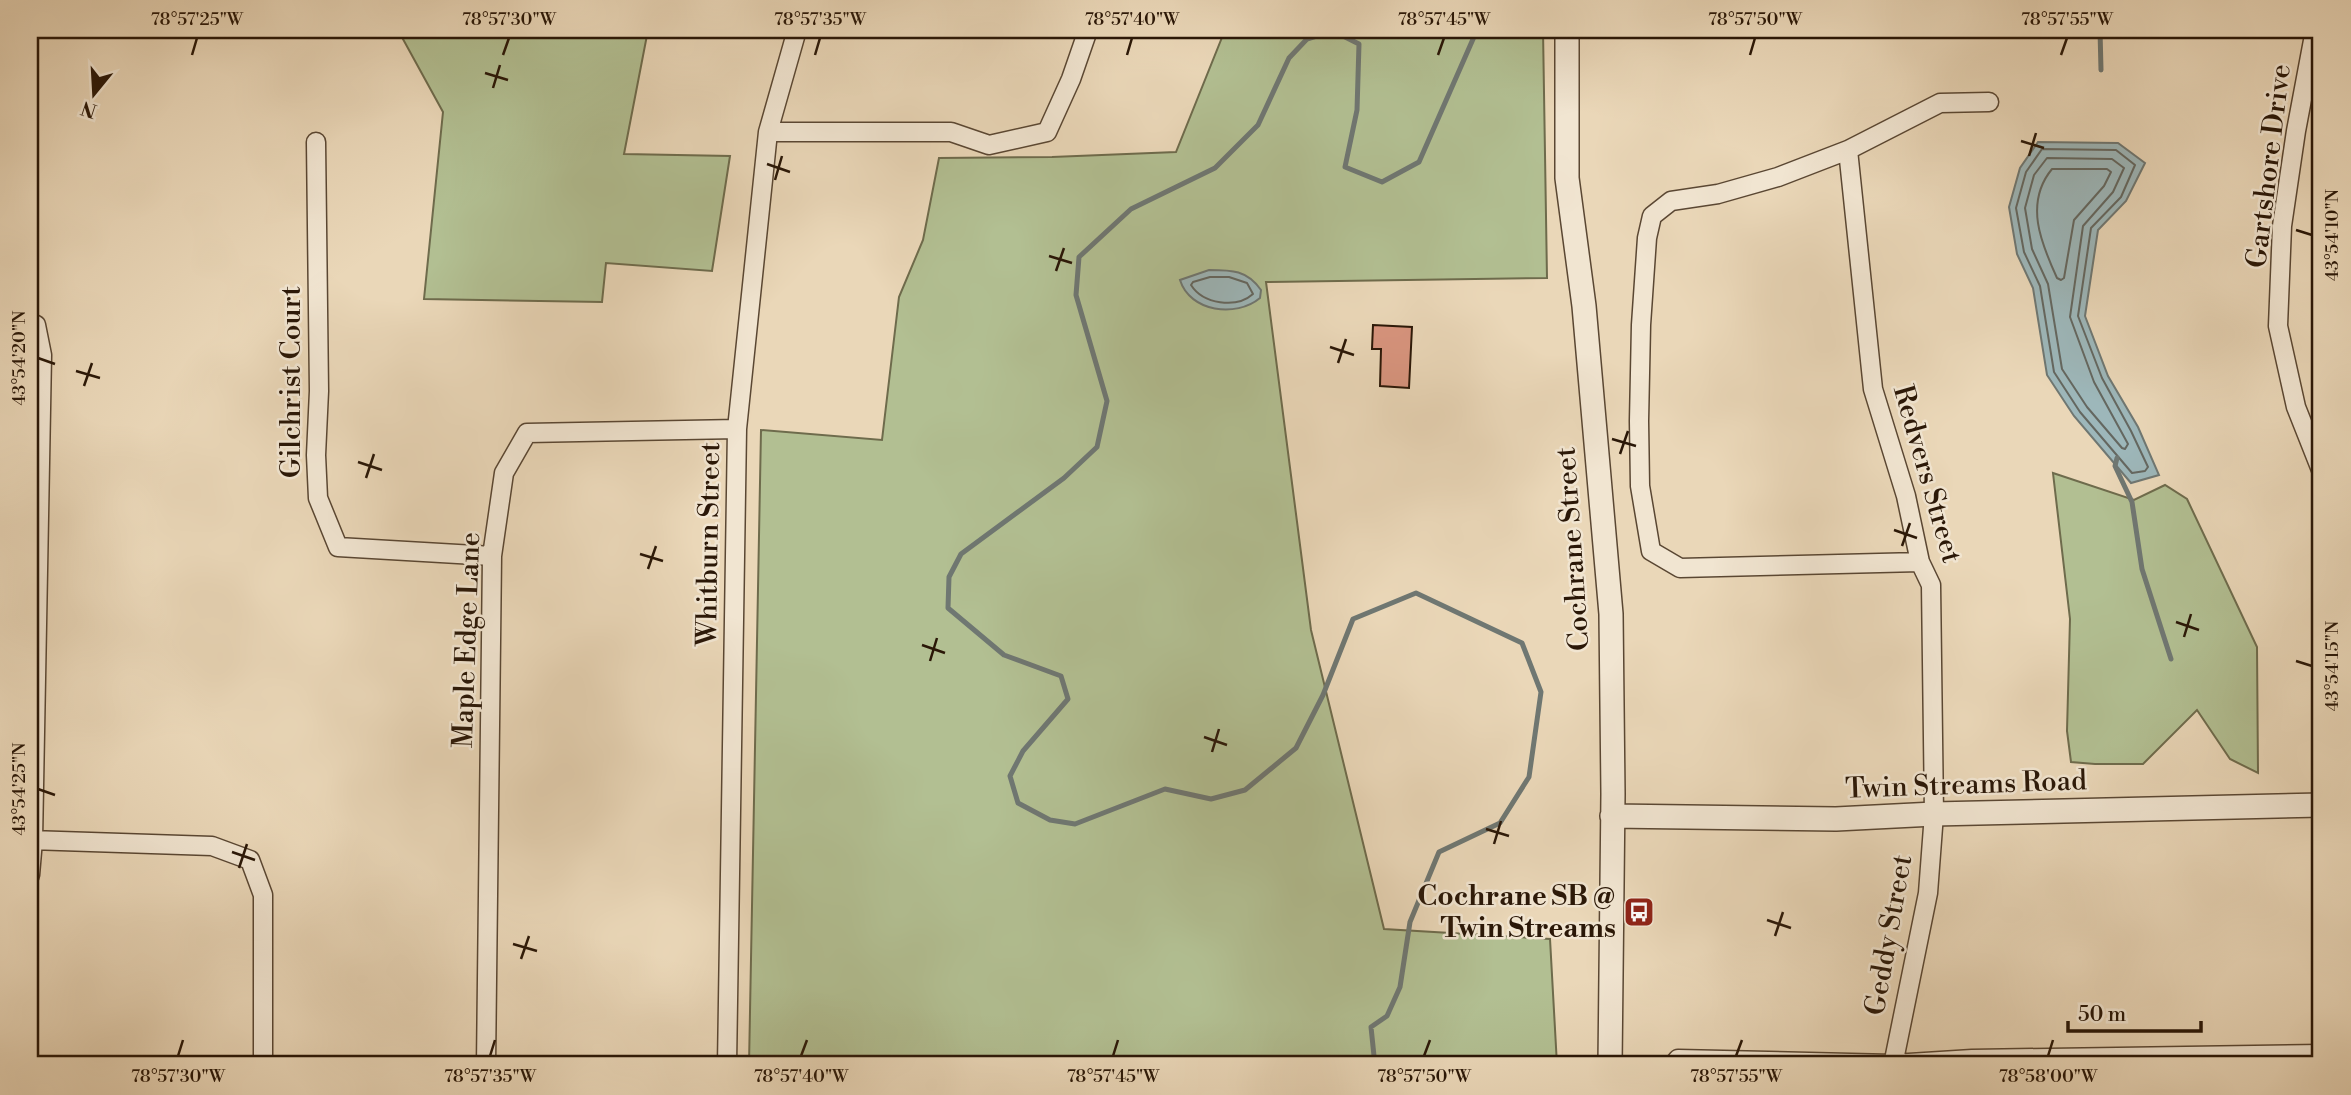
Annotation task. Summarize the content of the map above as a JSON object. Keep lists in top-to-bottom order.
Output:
{
  "streets": {
    "street": [
      "Gartshore Drive",
      "Gilchrist Court",
      "Redvers Street",
      "Whitburn Street",
      "Cochrane Street",
      "Maple Edge Lane",
      "Twin Streams Road",
      "Geddy Street"
    ]
  },
  "crossings": [
    ["Gilchrist Court", "Maple Edge Lane"],
    ["Redvers Street", "Twin Streams Road"],
    ["Redvers Street", "Geddy Street"],
    ["Whitburn Street", "Maple Edge Lane"],
    ["Cochrane Street", "Twin Streams Road"],
    ["Twin Streams Road", "Geddy Street"]
  ],
  "places": {
    "bus stop": ["Cochrane SB @ Twin Streams"]
  },
  "scale_bar": "50 m",
  "north": "bottom",
  "coordinates": [
    "78°57'25\"W",
    "78°57'30\"W",
    "78°57'35\"W",
    "78°57'40\"W",
    "78°57'45\"W",
    "78°57'50\"W",
    "78°57'55\"W",
    "43°54'10\"N",
    "43°54'20\"N",
    "43°54'15\"N",
    "43°54'25\"N",
    "78°58'00\"W"
  ]
}
